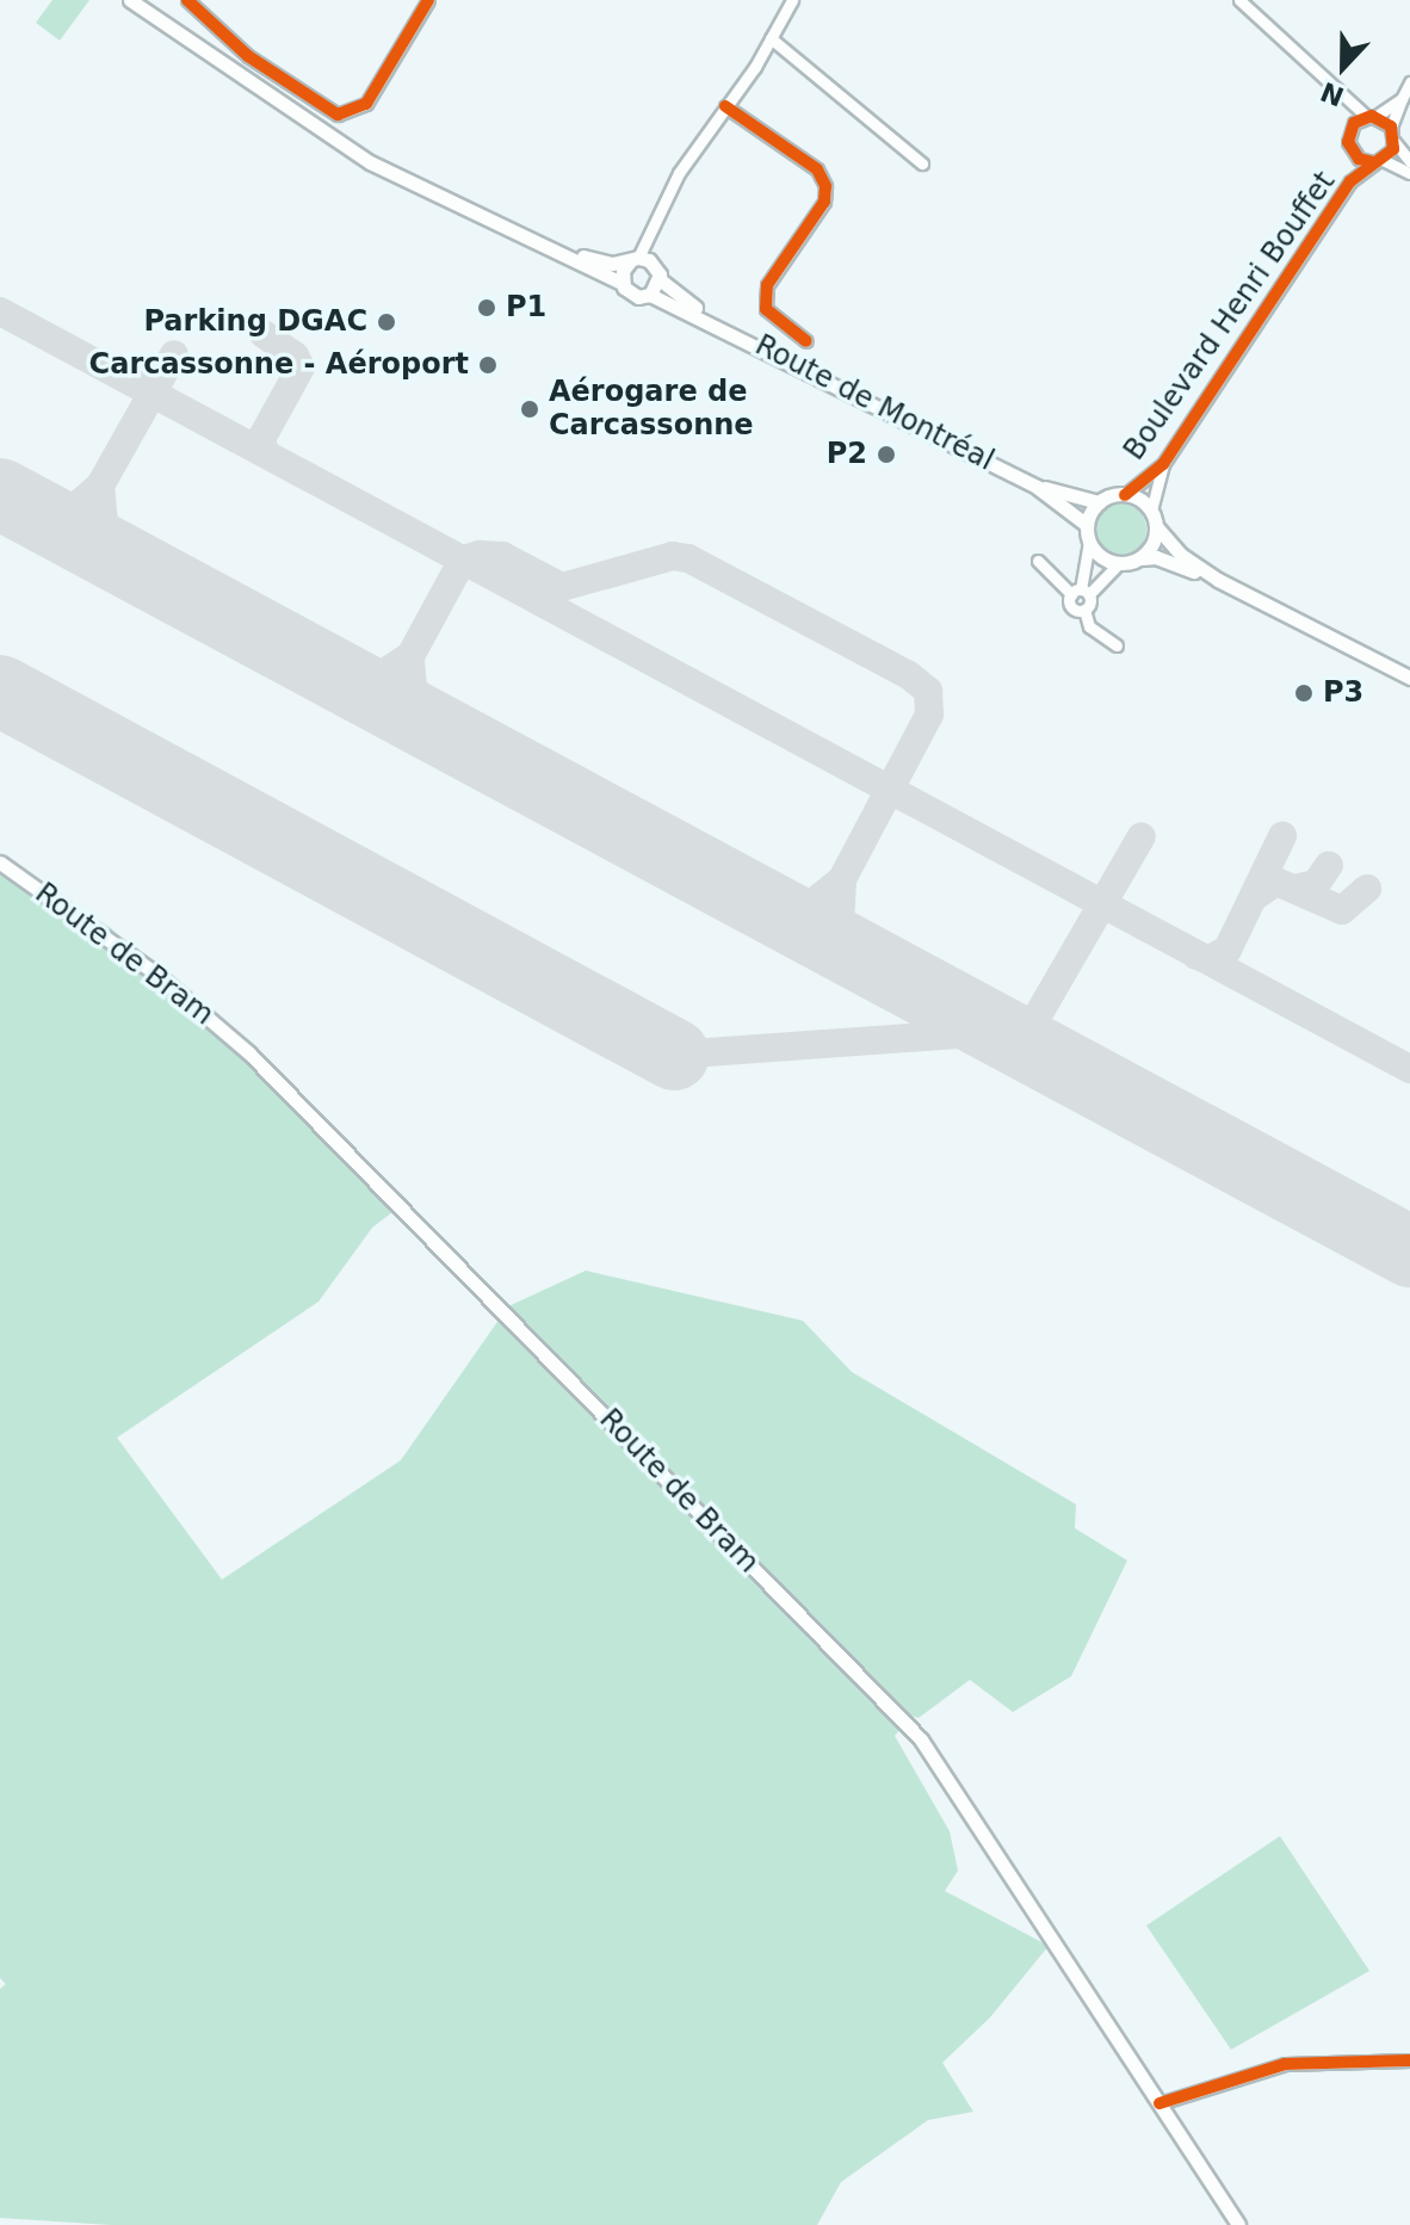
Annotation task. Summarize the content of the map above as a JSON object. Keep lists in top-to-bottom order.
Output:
{
  "streets": {
    "main road": ["Route de Montréal", "Route de Bram"],
    "street": ["Boulevard Henri Bouffet"]
  },
  "crossings": [
    ["Boulevard Henri Bouffet", "Route de Montréal"]
  ],
  "places": [
    "P1",
    "Parking DGAC",
    "Carcassonne - Aéroport",
    "Aérogare de Carcassonne",
    "P2",
    "P3"
  ],
  "north": "bottom"
}
